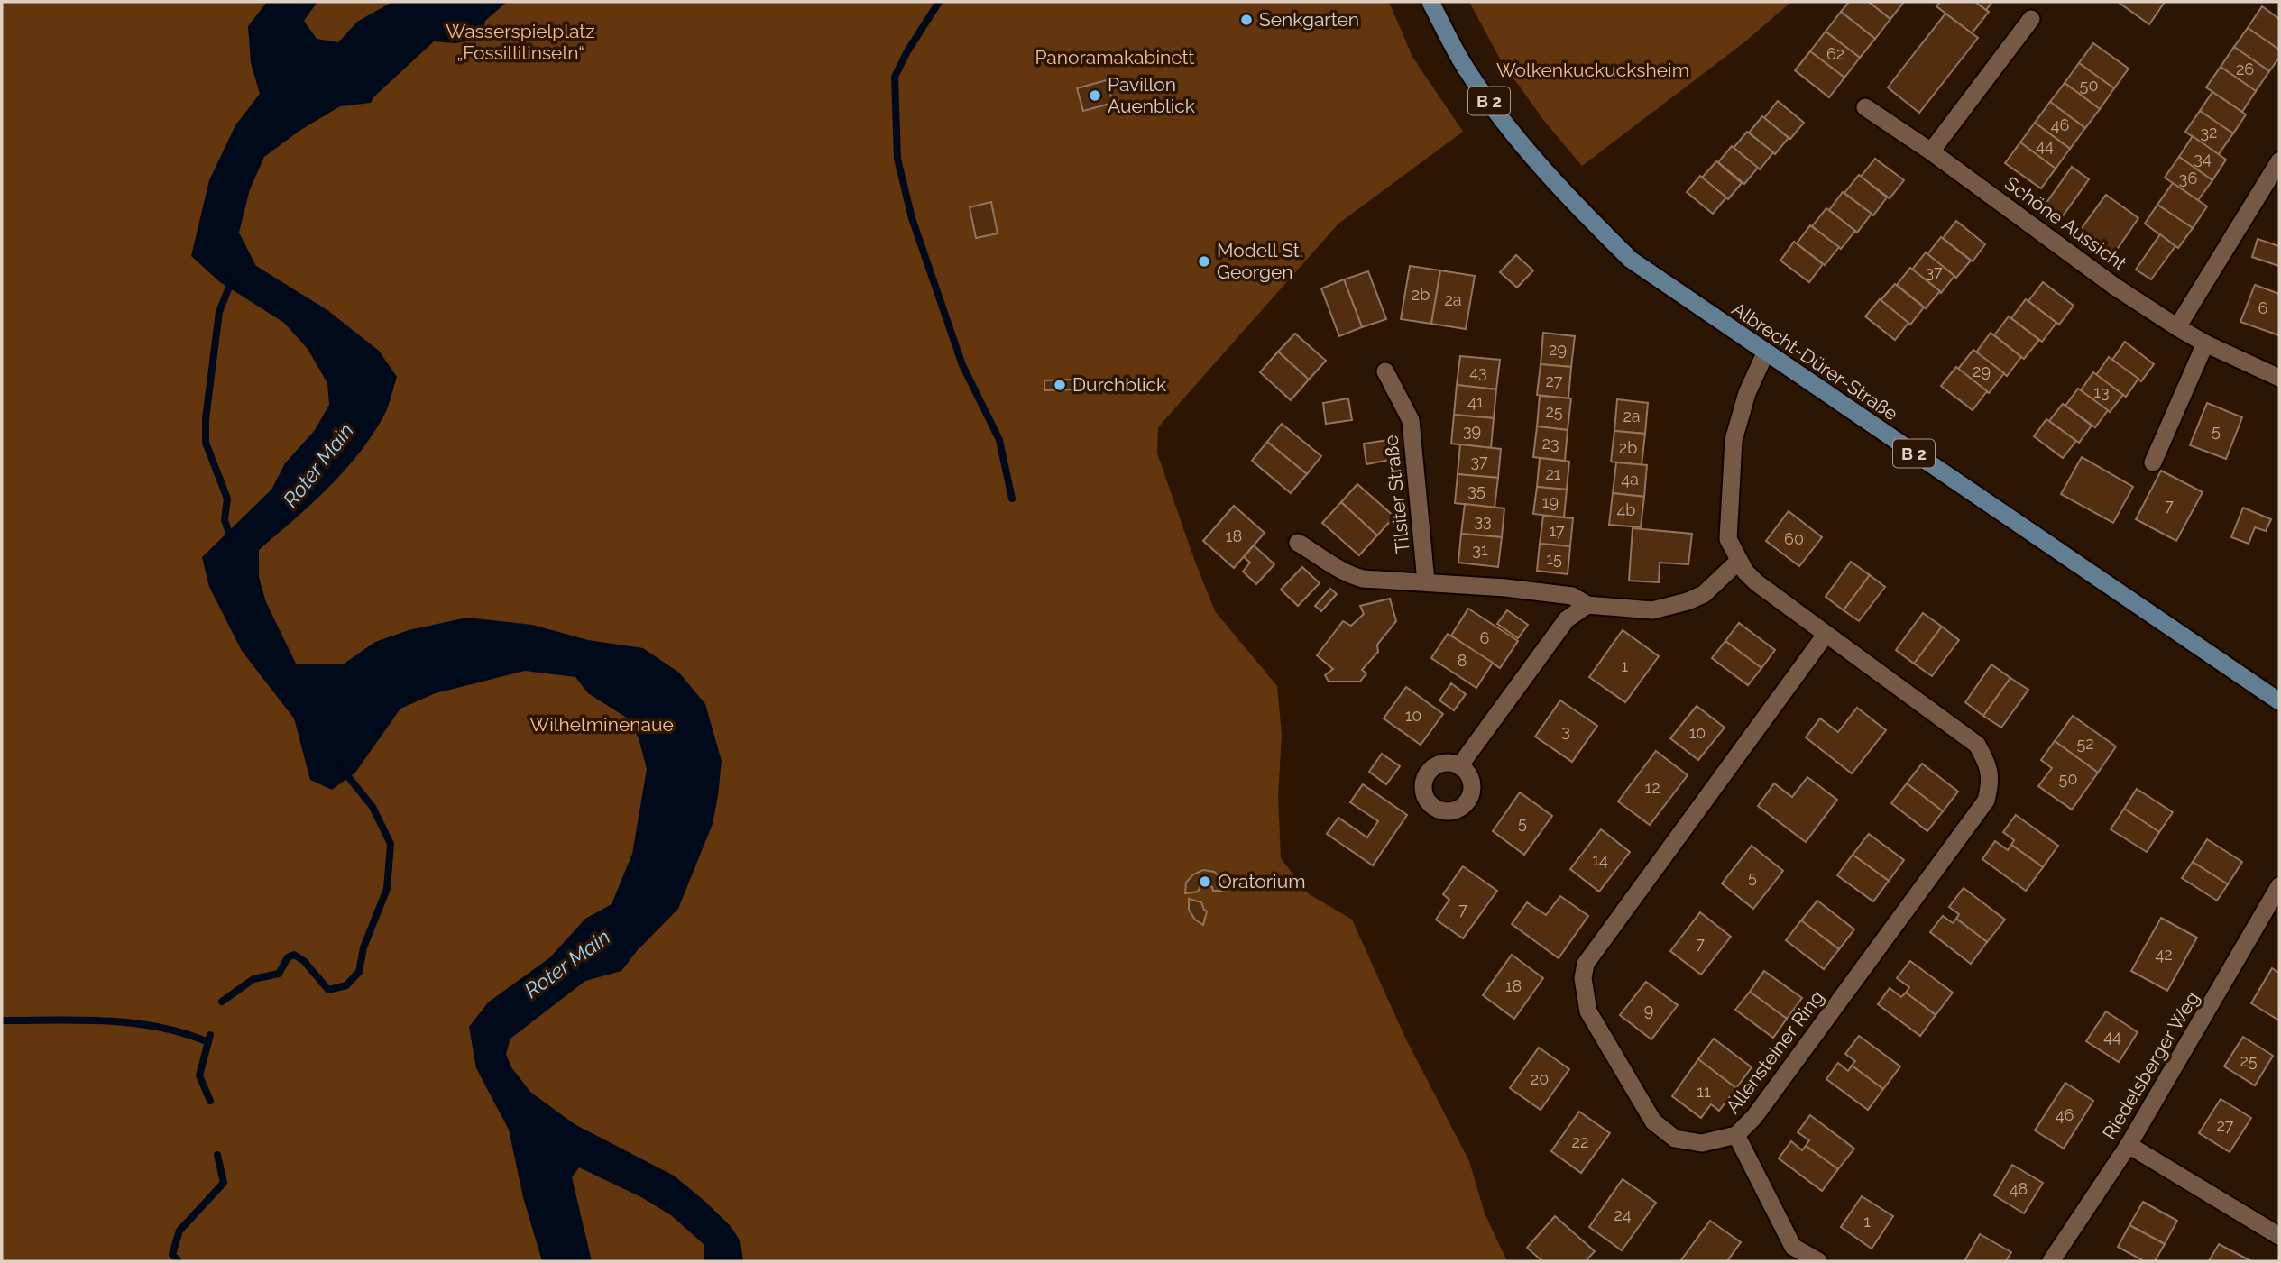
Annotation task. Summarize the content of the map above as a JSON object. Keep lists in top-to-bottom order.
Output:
{
  "streets": {
    "main road": ["B 2", "Albrecht-Dürer-Straße"],
    "street": [
      "Schöne Aussicht",
      "Tilsiter Straße",
      "Allensteiner Ring",
      "Riedelsberger Weg"
    ]
  },
  "crossings": [
    ["Albrecht-Dürer-Straße", "Allensteiner Ring"],
    ["Tilsiter Straße", "Allensteiner Ring"]
  ],
  "water": ["Roter Main"],
  "parks": [
    "Wasserspielplatz „Fossillilinseln“",
    "Panoramakabinett",
    "Wolkenkuckucksheim",
    "Wilhelminenaue"
  ],
  "places": [
    "Senkgarten",
    "Pavillon Auenblick",
    "Modell St. Georgen",
    "Durchblick",
    "Oratorium"
  ],
  "house_numbers": [
    "62",
    "26",
    "50",
    "46",
    "32",
    "44",
    "34",
    "36",
    "37",
    "2b",
    "2a",
    "6",
    "29",
    "29",
    "43",
    "27",
    "13",
    "41",
    "25",
    "2a",
    "39",
    "5",
    "23",
    "2b",
    "37",
    "21",
    "4a",
    "35",
    "19",
    "7",
    "4b",
    "33",
    "17",
    "18",
    "60",
    "31",
    "15",
    "6",
    "8",
    "1",
    "10",
    "3",
    "10",
    "52",
    "50",
    "12",
    "5",
    "14",
    "5",
    "7",
    "7",
    "42",
    "18",
    "9",
    "44",
    "25",
    "20",
    "11",
    "46",
    "27",
    "22",
    "48",
    "24",
    "1"
  ]
}
